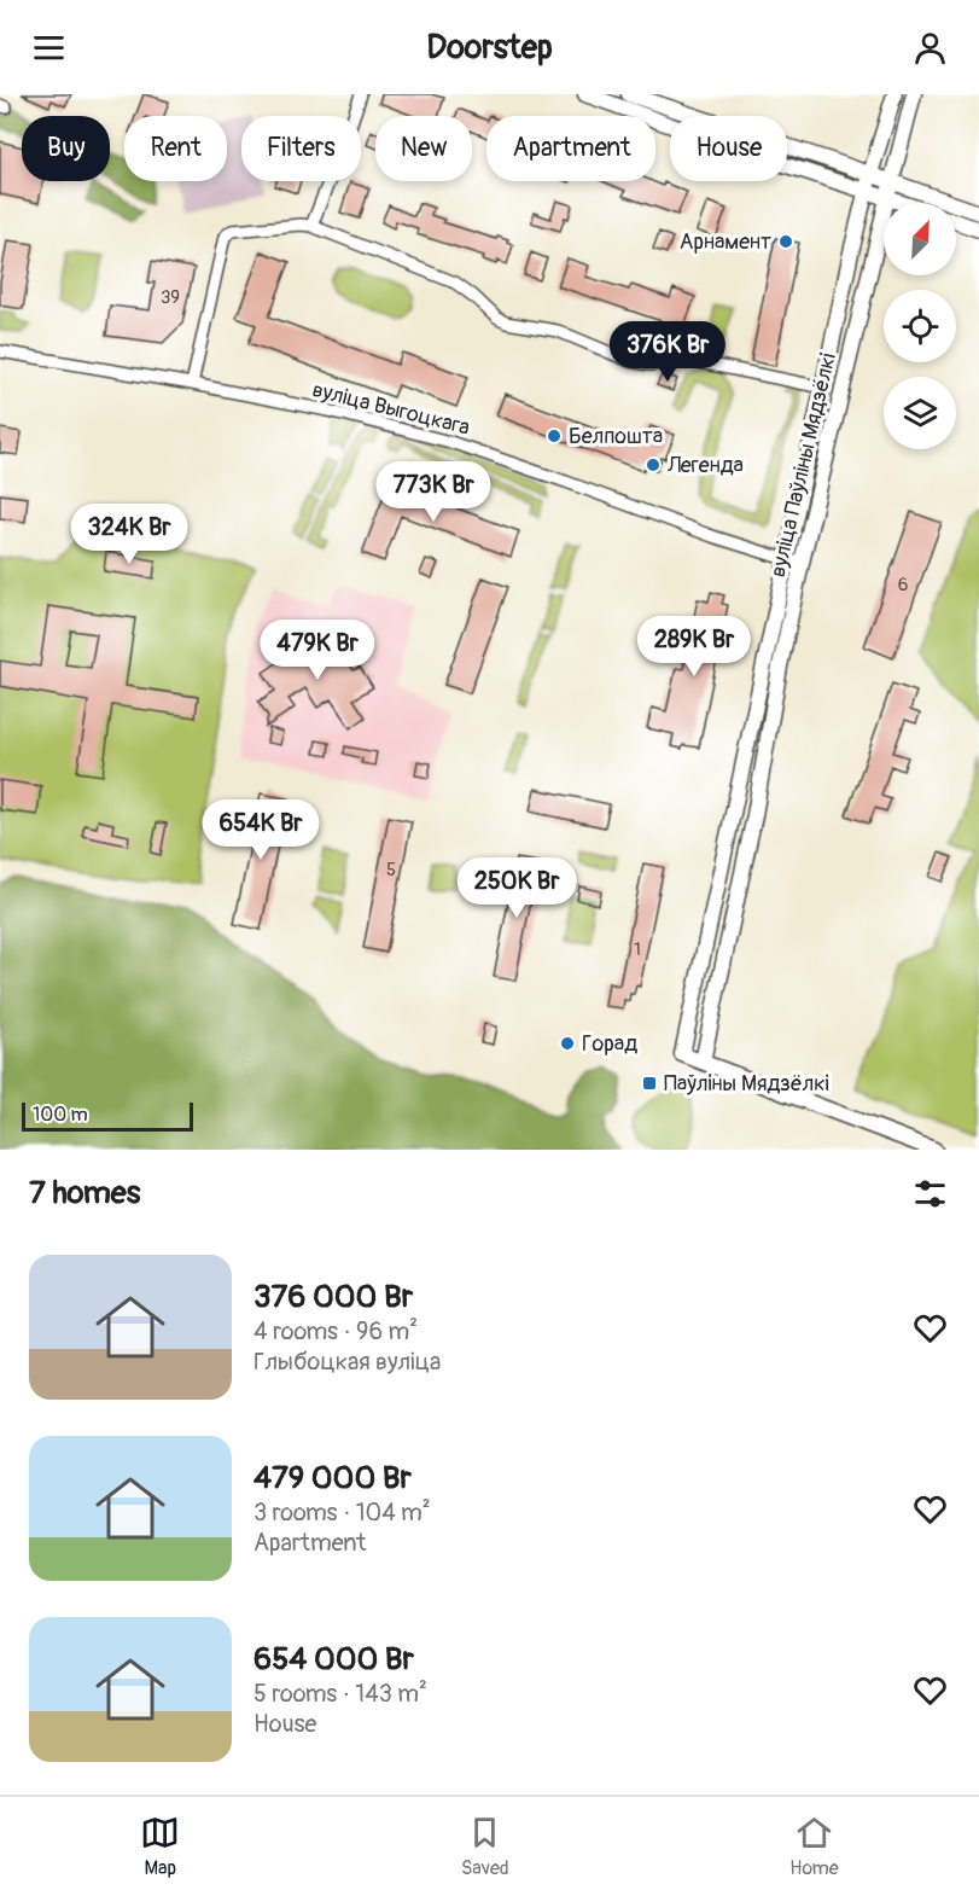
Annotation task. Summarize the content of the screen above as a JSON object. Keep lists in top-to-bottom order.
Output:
{
  "streets": {
    "street": ["вуліца Выгоцкага", "вуліца Паўліны Мядзёлкі"]
  },
  "crossings": [
    ["вуліца Выгоцкага", "вуліца Паўліны Мядзёлкі"]
  ],
  "places": {
    "other": [
      "Арнамент",
      "Белпошта",
      "Легенда",
      "Горад"
    ],
    "transit": ["Паўліны Мядзёлкі"]
  },
  "house_numbers": [
    "39",
    "6",
    "5",
    "1"
  ],
  "scale_bar": "100 m",
  "north": "top right",
  "page": {
    "header": "Doorstep",
    "chip": [
      "Buy",
      "Rent",
      "Filters",
      "New",
      "Apartment",
      "House"
    ],
    "price": [
      "376K Br",
      "773K Br",
      "324K Br",
      "289K Br",
      "479K Br",
      "654K Br",
      "250K Br"
    ],
    "scale": "100 m",
    "heading": "7 homes",
    "list": [
      {
        "name": "376 000 Br",
        "note": "4 rooms · 96 m² · Глыбоцкая вуліца"
      },
      {
        "name": "479 000 Br",
        "note": "3 rooms · 104 m² · Apartment"
      },
      {
        "name": "654 000 Br",
        "note": "5 rooms · 143 m² · House"
      }
    ],
    "tabs": ["Map", "Saved", "Home"]
  }
}
